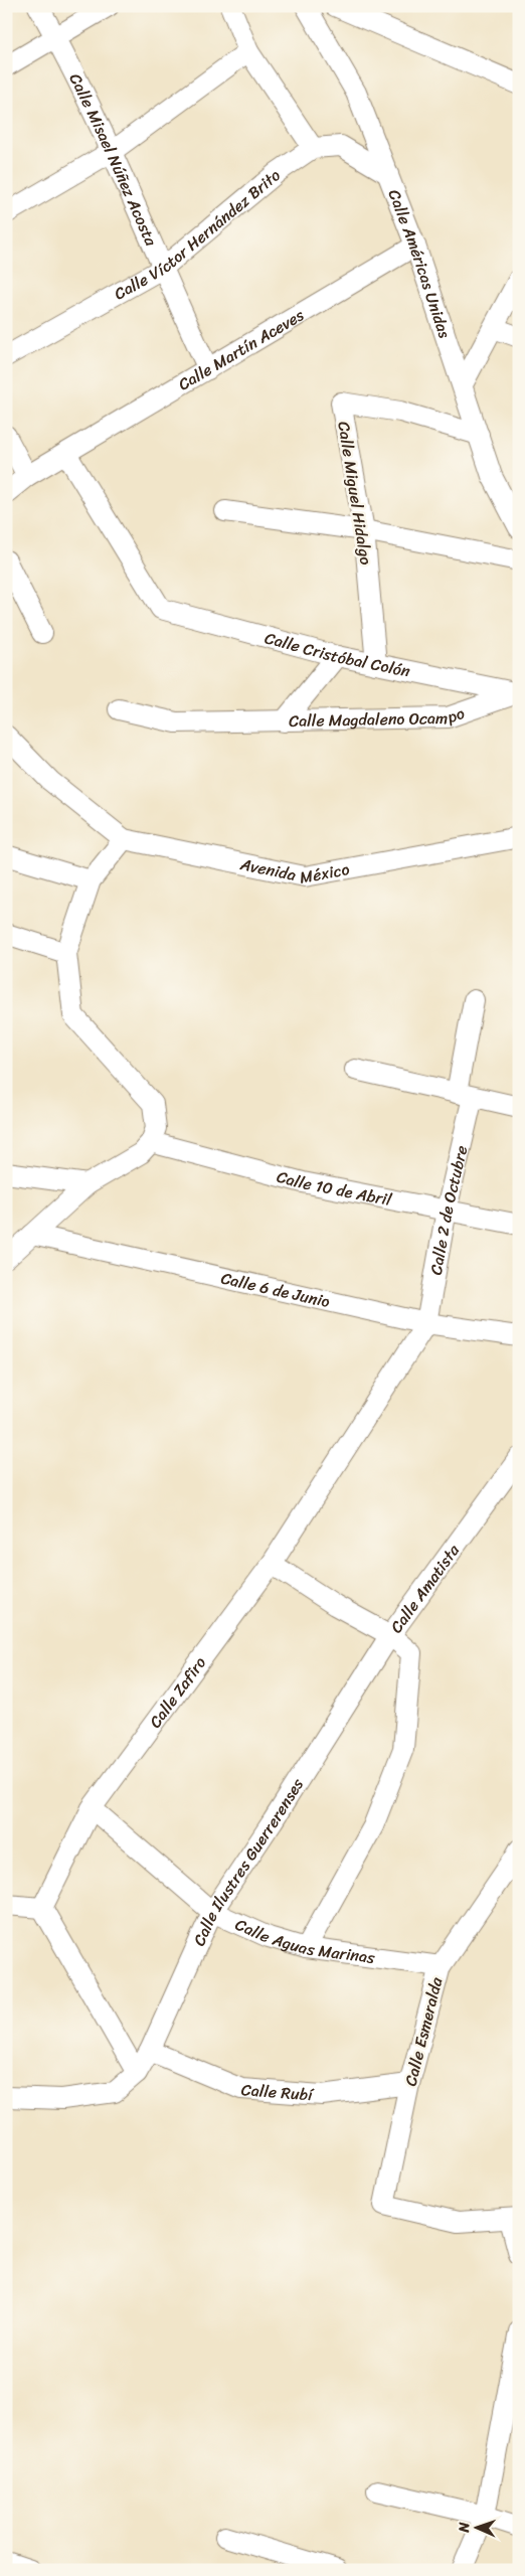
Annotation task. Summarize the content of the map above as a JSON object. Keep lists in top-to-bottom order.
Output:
{
  "streets": {
    "street": [
      "Calle Misael Núñez Acosta",
      "Calle Víctor Hernández Brito",
      "Calle Américas Unidas",
      "Calle Martín Aceves",
      "Calle Miguel Hidalgo",
      "Calle Cristóbal Colón",
      "Calle Magdaleno Ocampo",
      "Avenida México",
      "Calle 10 de Abril",
      "Calle 2 de Octubre",
      "Calle 6 de Junio",
      "Calle Amatista",
      "Calle Zafiro",
      "Calle Ilustres Guerrerenses",
      "Calle Aguas Marinas",
      "Calle Esmeralda",
      "Calle Rubí"
    ]
  },
  "crossings": [
    ["Calle Misael Núñez Acosta", "Calle Víctor Hernández Brito"],
    ["Calle Misael Núñez Acosta", "Calle Martín Aceves"],
    ["Calle Américas Unidas", "Calle Martín Aceves"],
    ["Calle Américas Unidas", "Calle Miguel Hidalgo"],
    ["Calle Martín Aceves", "Calle Cristóbal Colón"],
    ["Calle Miguel Hidalgo", "Calle Cristóbal Colón"],
    ["Calle Cristóbal Colón", "Calle Magdaleno Ocampo"],
    ["Calle 10 de Abril", "Calle 2 de Octubre"],
    ["Calle 2 de Octubre", "Calle 6 de Junio"],
    ["Calle 2 de Octubre", "Calle Zafiro"],
    ["Calle 6 de Junio", "Calle Zafiro"],
    ["Calle Amatista", "Calle Ilustres Guerrerenses"],
    ["Calle Amatista", "Calle Aguas Marinas"],
    ["Calle Zafiro", "Calle Aguas Marinas"],
    ["Calle Ilustres Guerrerenses", "Calle Aguas Marinas"],
    ["Calle Ilustres Guerrerenses", "Calle Rubí"],
    ["Calle Aguas Marinas", "Calle Esmeralda"],
    ["Calle Esmeralda", "Calle Rubí"]
  ],
  "north": "left"
}
